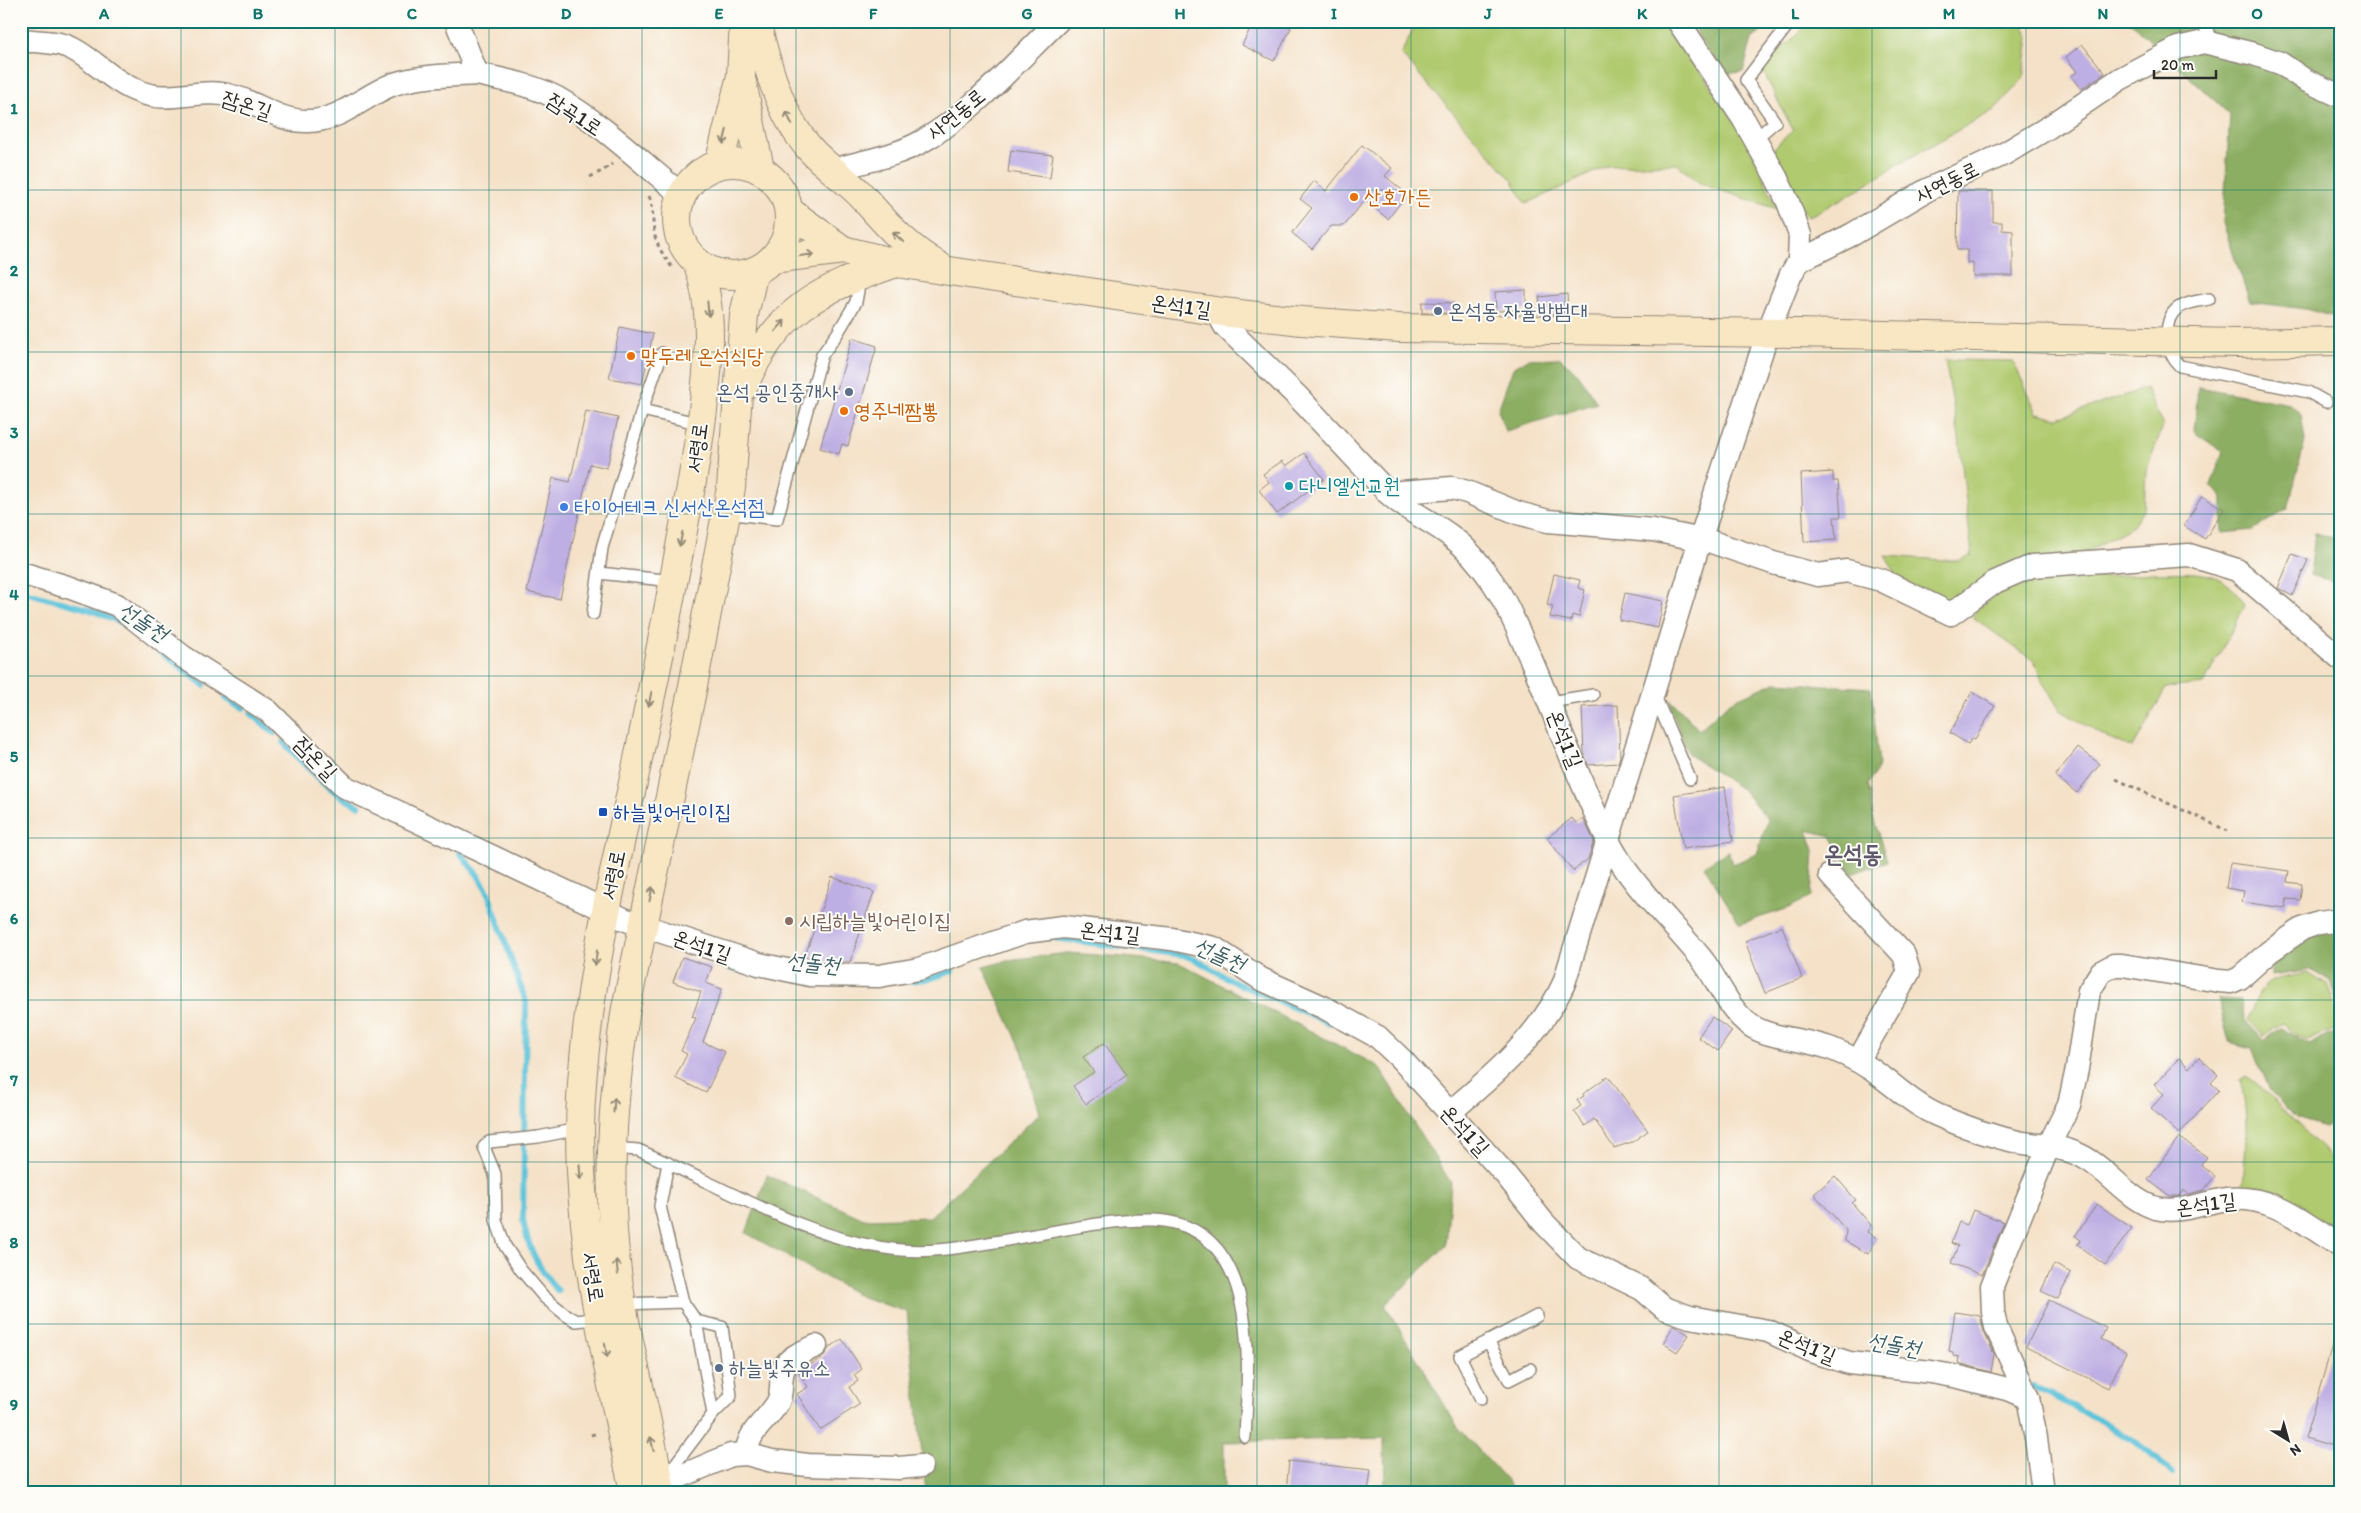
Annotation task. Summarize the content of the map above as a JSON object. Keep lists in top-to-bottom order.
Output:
{
  "streets": {
    "street": [
      "잠온길",
      "잠곡1로",
      "사연동로",
      "온석1길",
      "서령로"
    ]
  },
  "crossings": [
    ["잠온길", "잠곡1로"],
    ["잠온길", "온석1길"],
    ["잠온길", "서령로"],
    ["잠곡1로", "서령로"],
    ["온석1길", "서령로"]
  ],
  "districts": ["온석동"],
  "water": ["선돌천"],
  "places": {
    "other": [
      "산호가든",
      "온석동 자율방범대",
      "맞두레 온석식당",
      "온석 공인중개사",
      "영주네짬뽕",
      "다니엘선교원",
      "타이어테크 신서산온석점",
      "시립하늘빛어린이집",
      "하늘빛주유소"
    ],
    "transit": ["하늘빛어린이집"]
  },
  "scale_bar": "20 m",
  "north": "bottom right",
  "grid": {
    "columns": [
      "A",
      "B",
      "C",
      "D",
      "E",
      "F",
      "G",
      "H",
      "I",
      "J",
      "K",
      "L",
      "M",
      "N",
      "O"
    ],
    "rows": [
      "1",
      "2",
      "3",
      "4",
      "5",
      "6",
      "7",
      "8",
      "9"
    ]
  }
}
